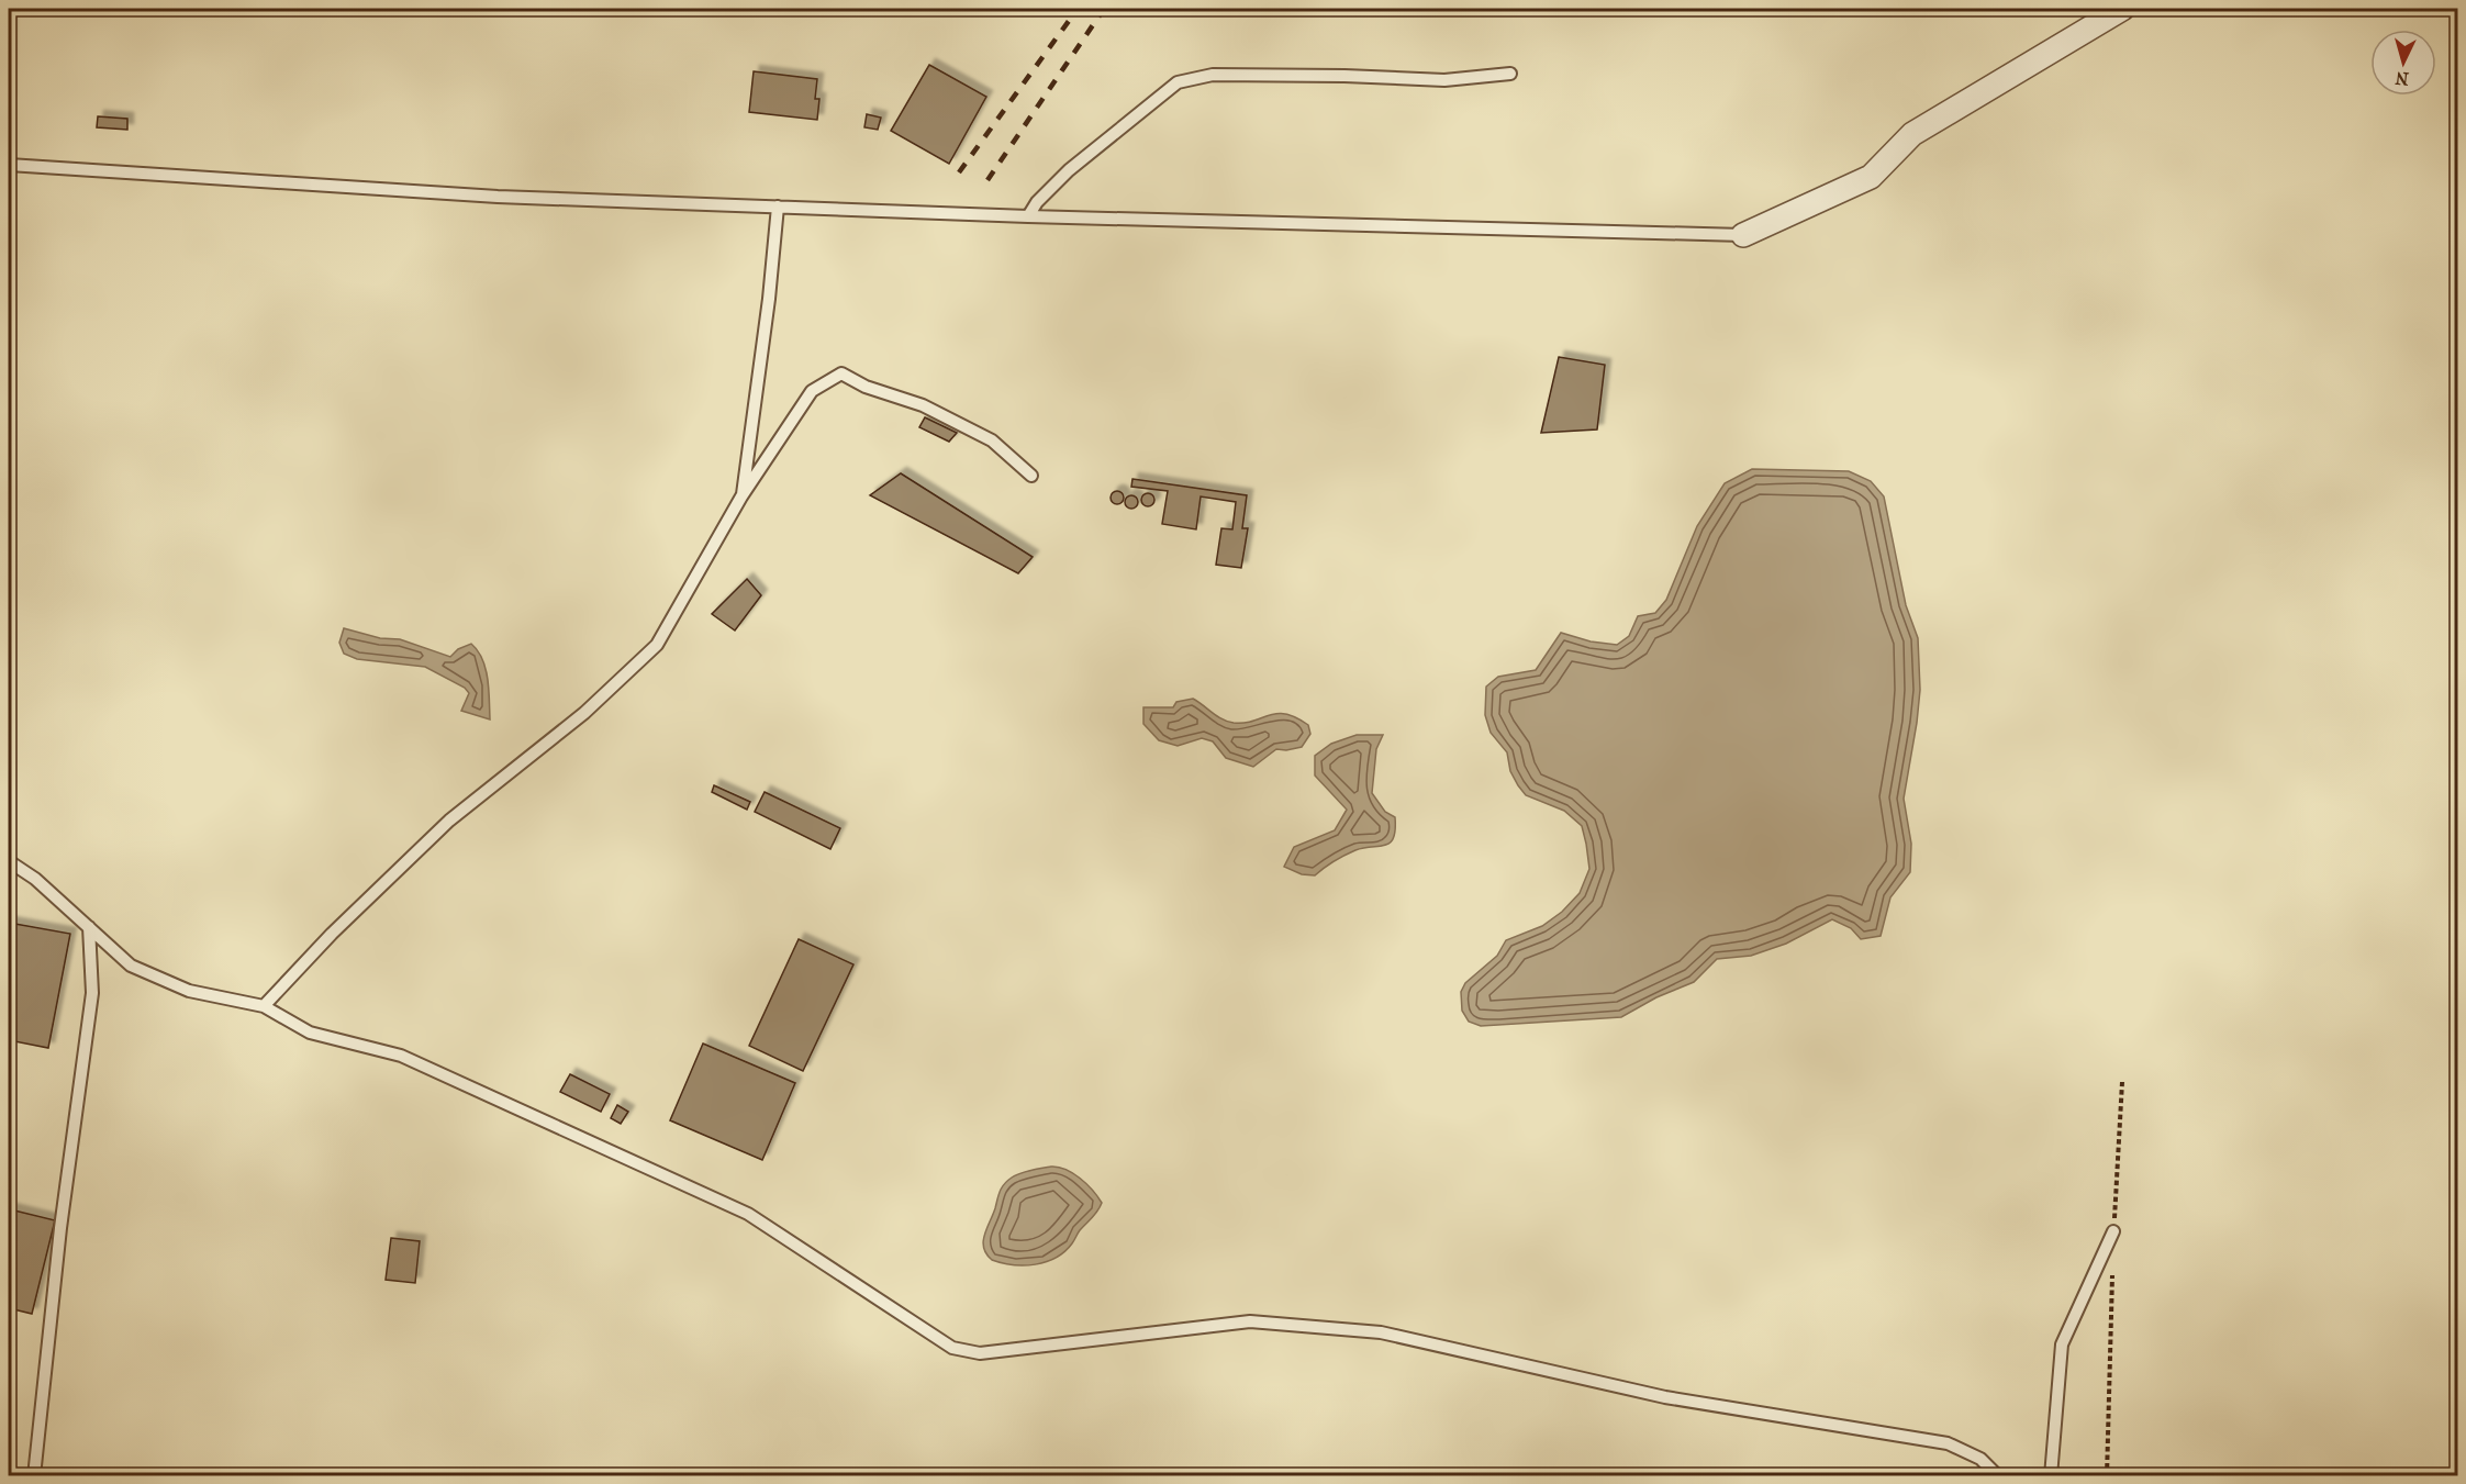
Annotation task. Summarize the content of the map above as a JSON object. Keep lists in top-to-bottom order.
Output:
{
  "north": "bottom"
}
